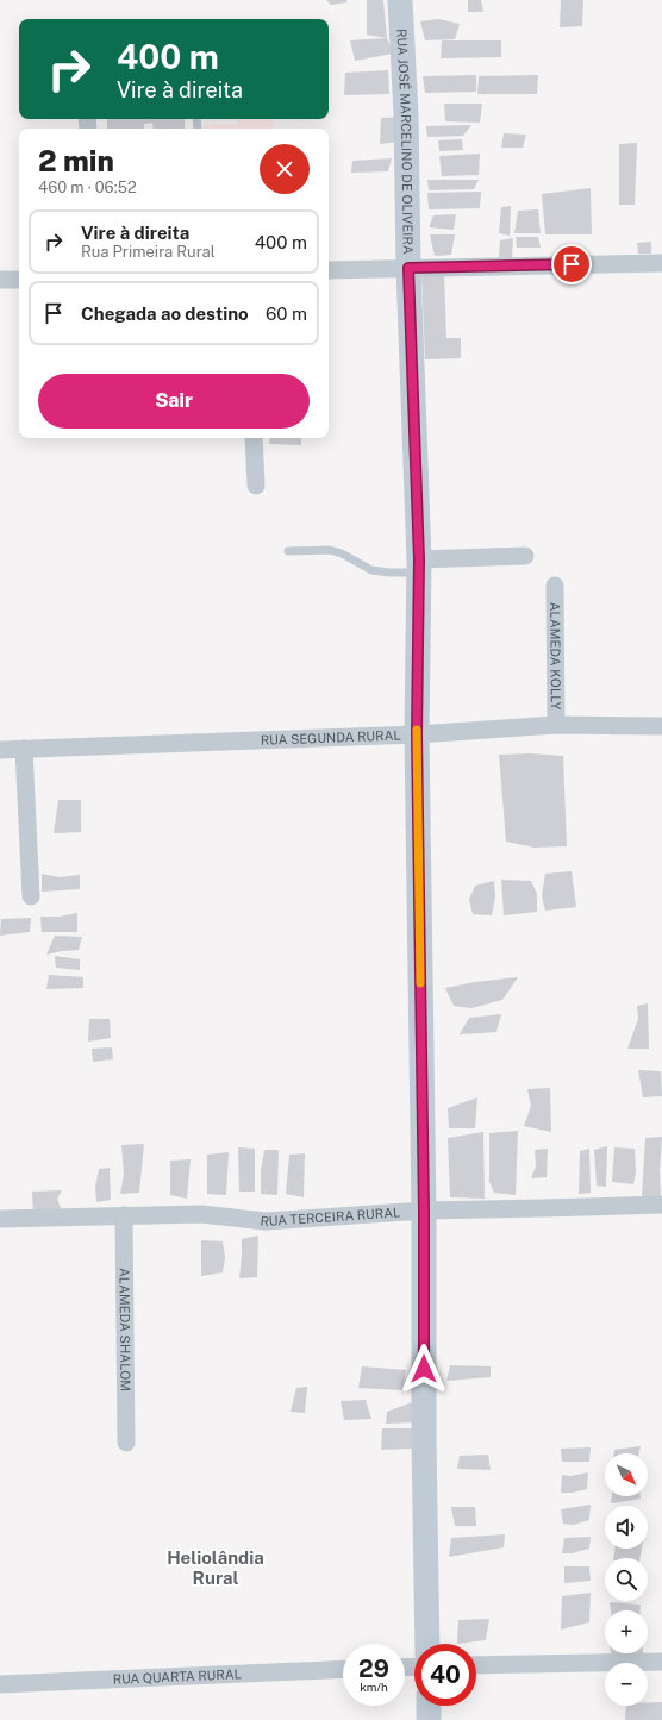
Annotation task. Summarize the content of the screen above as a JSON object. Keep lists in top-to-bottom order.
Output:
{
  "streets": {
    "street": [
      "RUA JOSÉ MARCELINO DE OLIVEIRA",
      "ALAMEDA KOLLY",
      "RUA SEGUNDA RURAL",
      "RUA TERCEIRA RURAL",
      "ALAMEDA SHALOM",
      "RUA QUARTA RURAL"
    ]
  },
  "crossings": [
    ["RUA JOSÉ MARCELINO DE OLIVEIRA", "RUA SEGUNDA RURAL"],
    ["RUA JOSÉ MARCELINO DE OLIVEIRA", "RUA TERCEIRA RURAL"],
    ["ALAMEDA KOLLY", "RUA SEGUNDA RURAL"],
    ["RUA TERCEIRA RURAL", "ALAMEDA SHALOM"]
  ],
  "districts": ["Heliolândia Rural"],
  "north": "bottom right",
  "page": {
    "turn": ["400 m", "Vire à direita"],
    "heading": ["2 min", "460 m · 06:52"],
    "list": [
      {
        "name": "Vire à direita",
        "note": "Rua Primeira Rural",
        "value": "400 m"
      },
      {
        "name": "Chegada ao destino",
        "value": "60 m"
      }
    ],
    "buttons": "Sair",
    "map_buttons": ["+", "−"],
    "speed": "29 km/h",
    "limit": "40"
  }
}
